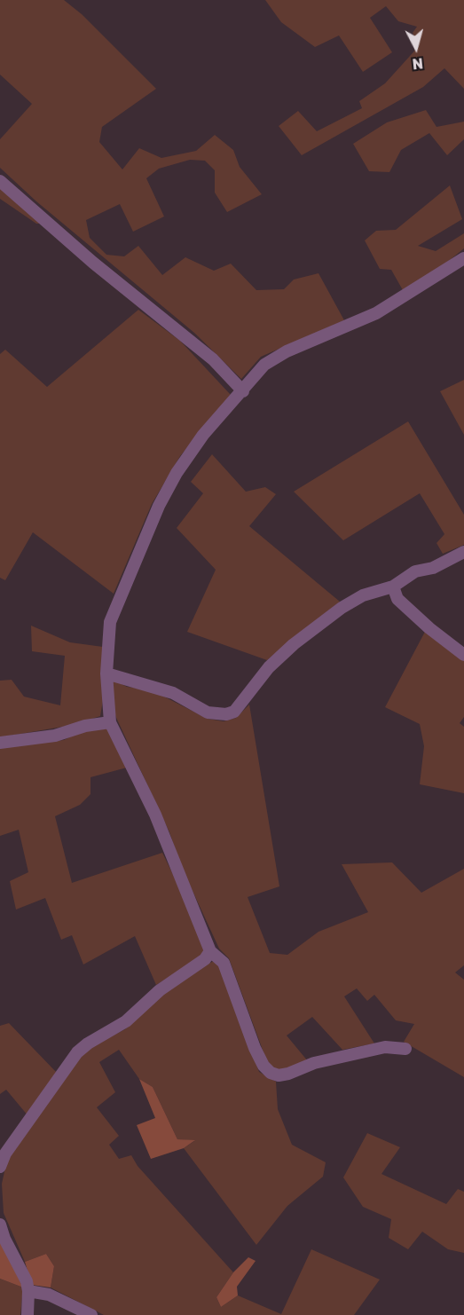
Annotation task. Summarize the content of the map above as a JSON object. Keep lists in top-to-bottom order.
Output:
{
  "north": "bottom"
}
